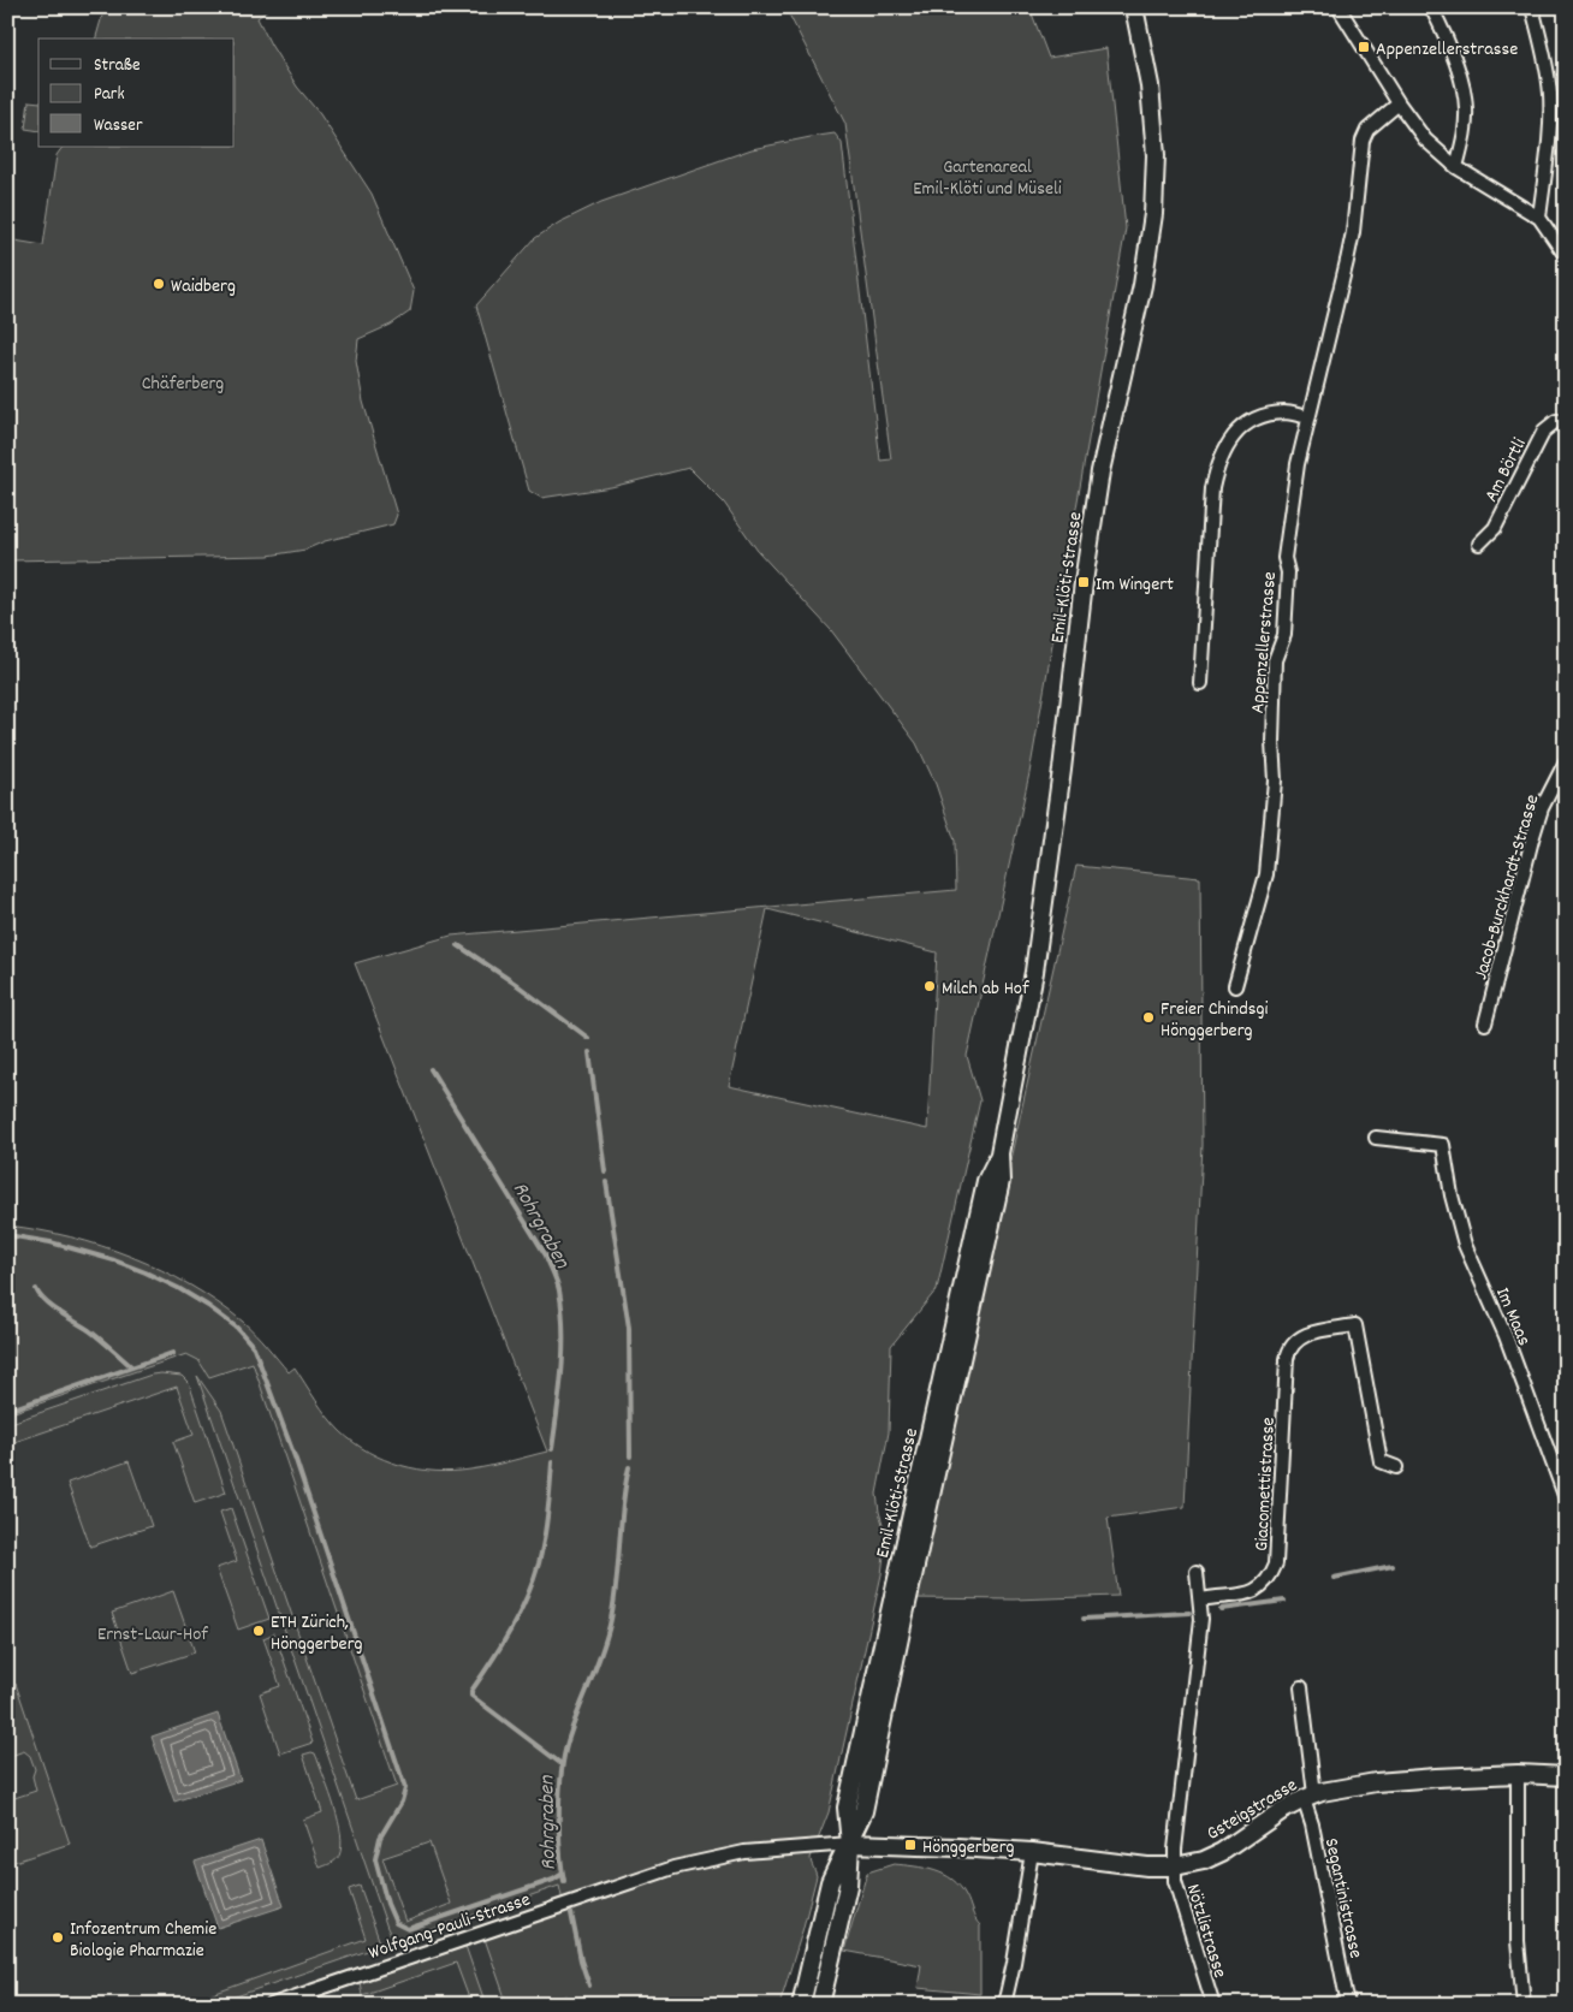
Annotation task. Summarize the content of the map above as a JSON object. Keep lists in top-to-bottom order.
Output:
{
  "streets": {
    "street": [
      "Am Börtli",
      "Emil-Klöti-Strasse",
      "Appenzellerstrasse",
      "Jacob-Burckhardt-Strasse",
      "Im Maas",
      "Giacomettistrasse",
      "Gsteigstrasse",
      "Segantinistrasse",
      "Wolfgang-Pauli-Strasse",
      "Nötzlistrasse"
    ]
  },
  "crossings": [
    ["Emil-Klöti-Strasse", "Gsteigstrasse"],
    ["Emil-Klöti-Strasse", "Wolfgang-Pauli-Strasse"],
    ["Gsteigstrasse", "Segantinistrasse"],
    ["Gsteigstrasse", "Wolfgang-Pauli-Strasse"],
    ["Gsteigstrasse", "Nötzlistrasse"]
  ],
  "water": ["Rohrgraben"],
  "parks": ["Gartenareal Emil-Klöti und Müseli", "Chäferberg", "Ernst-Laur-Hof"],
  "places": {
    "transit": ["Appenzellerstrasse", "Im Wingert", "Hönggerberg"],
    "other": [
      "Waidberg",
      "Milch ab Hof",
      "Freier Chindsgi Hönggerberg",
      "ETH Zürich, Hönggerberg",
      "Infozentrum Chemie Biologie Pharmazie"
    ]
  },
  "legend": ["Straße", "Park", "Wasser"]
}
